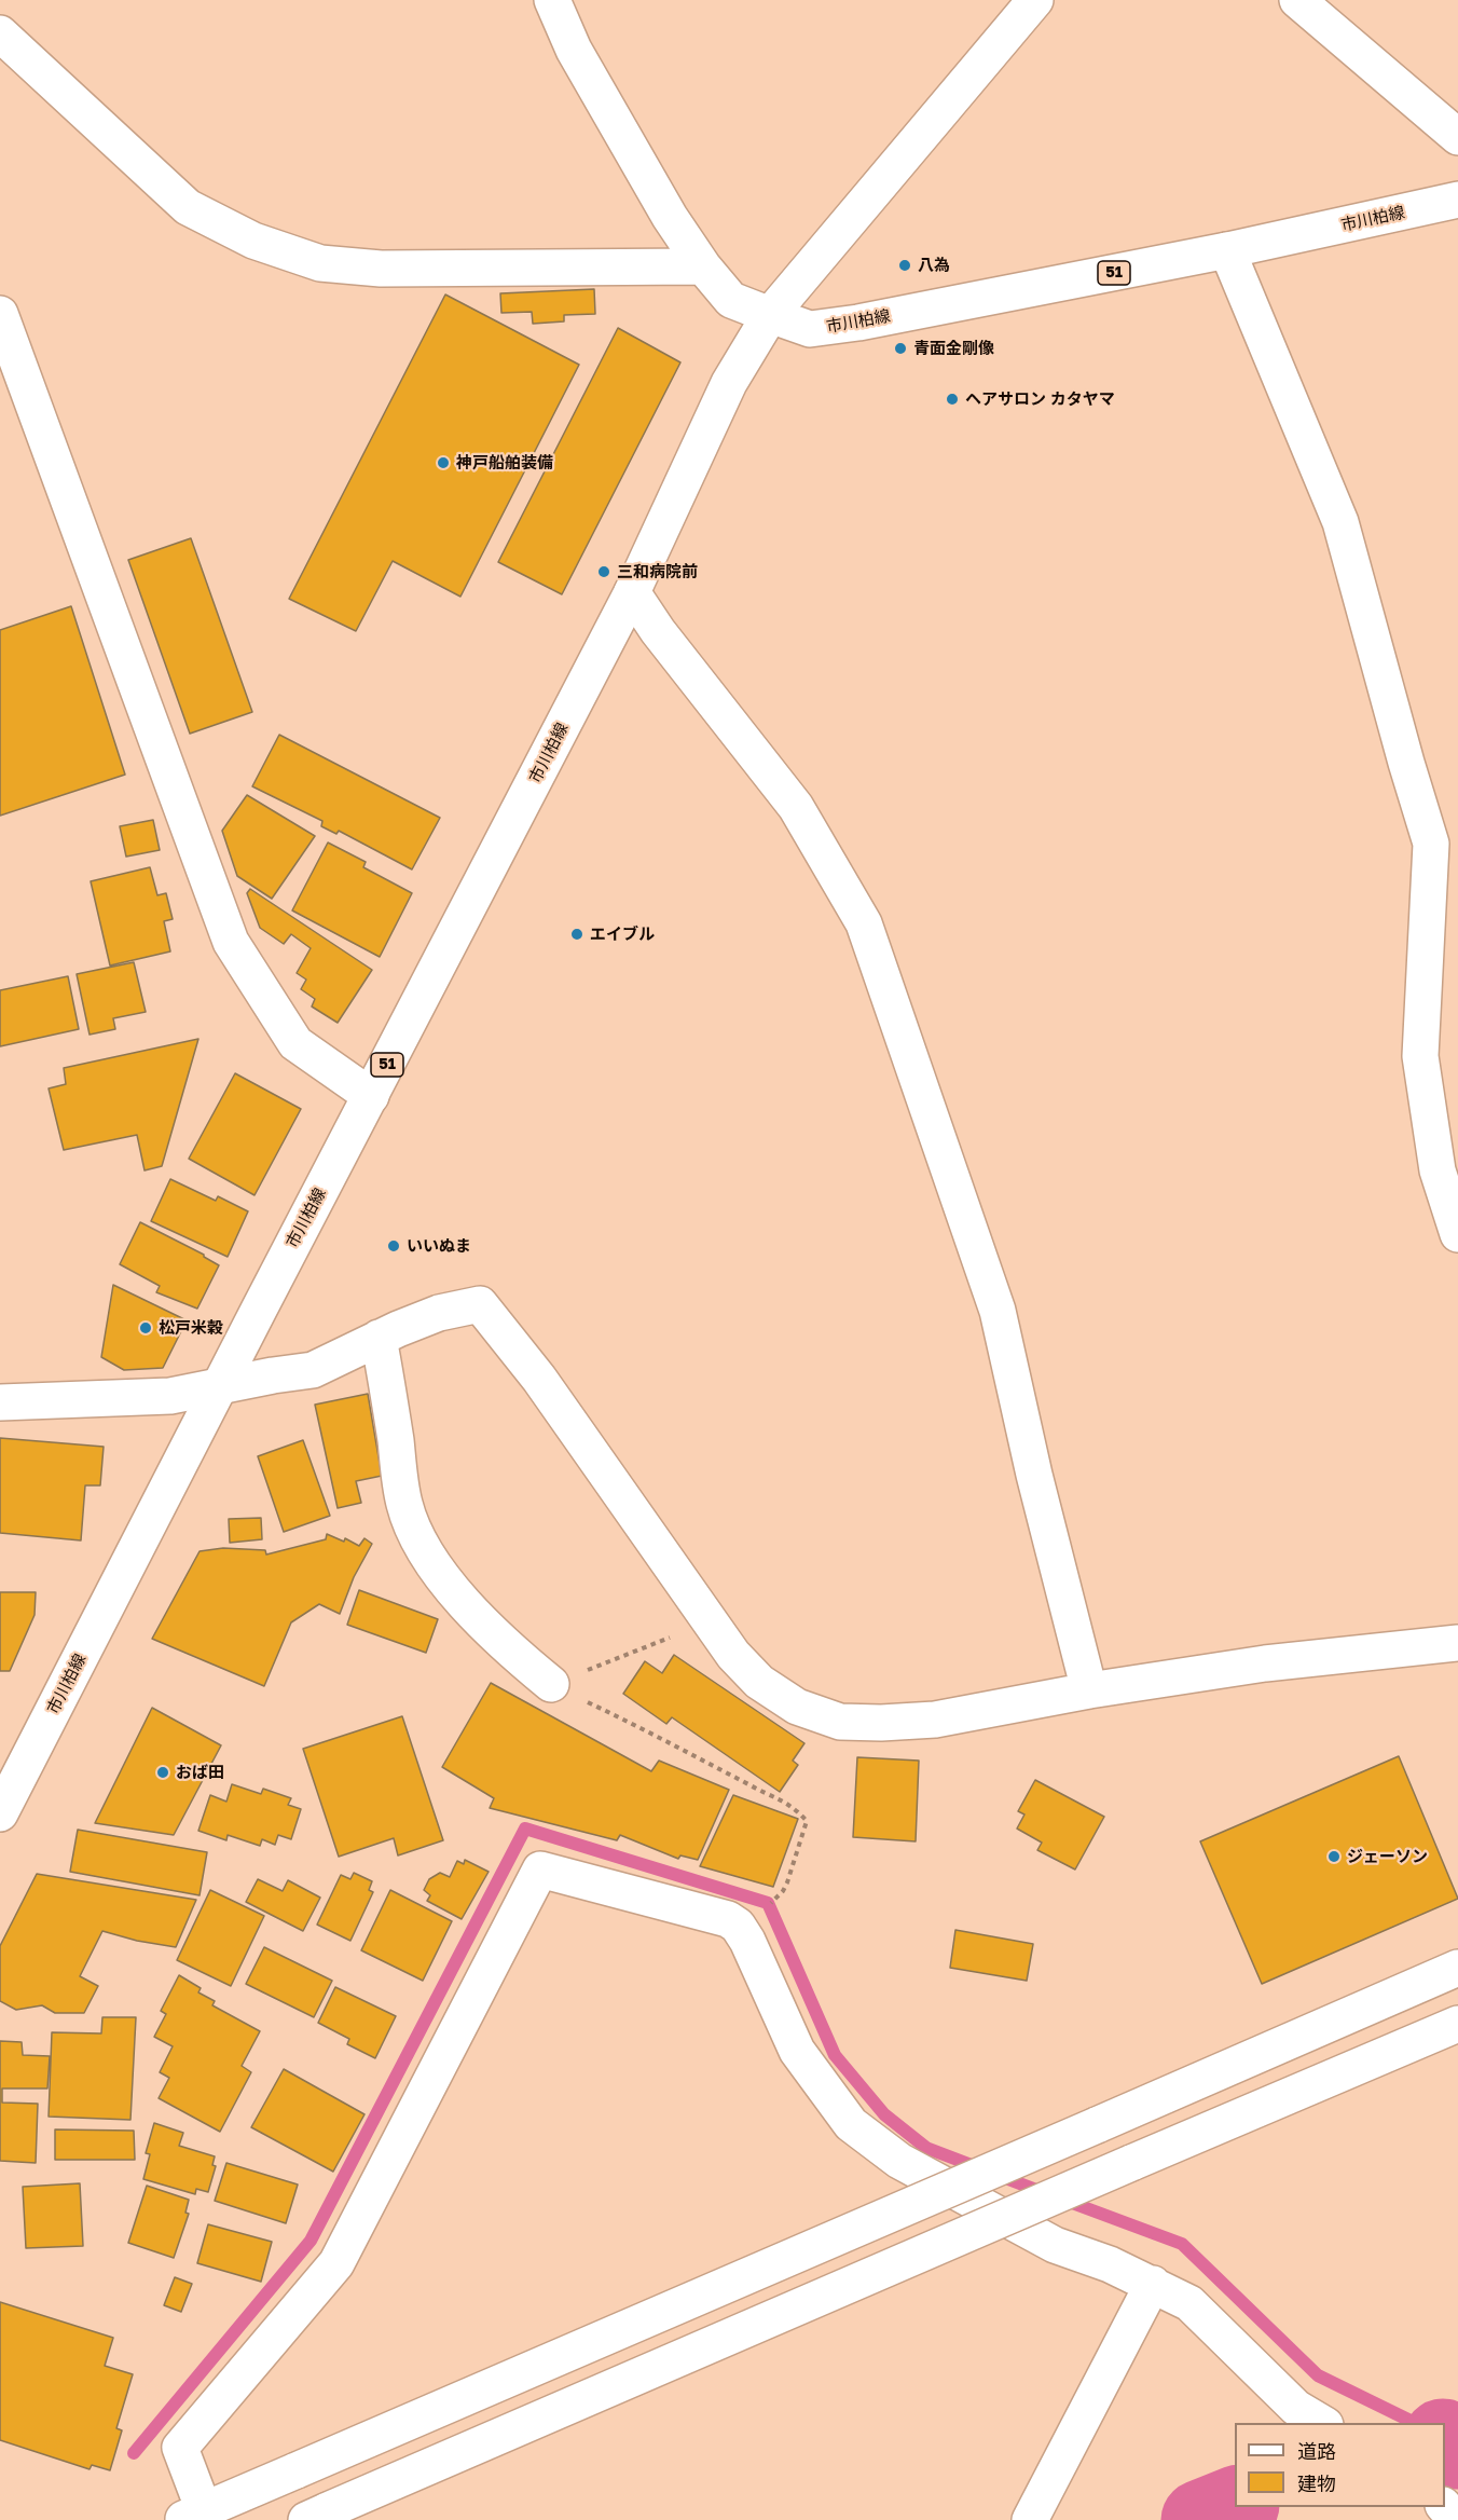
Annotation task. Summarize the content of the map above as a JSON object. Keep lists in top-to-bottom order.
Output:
{
  "streets": {
    "street": ["市川柏線", "51"]
  },
  "places": [
    "八為",
    "青面金剛像",
    "ヘアサロン カタヤマ",
    "神戸船舶装備",
    "三和病院前",
    "エイブル",
    "いいぬま",
    "松戸米穀",
    "おば田",
    "ジェーソン"
  ],
  "legend": ["道路", "建物"]
}
